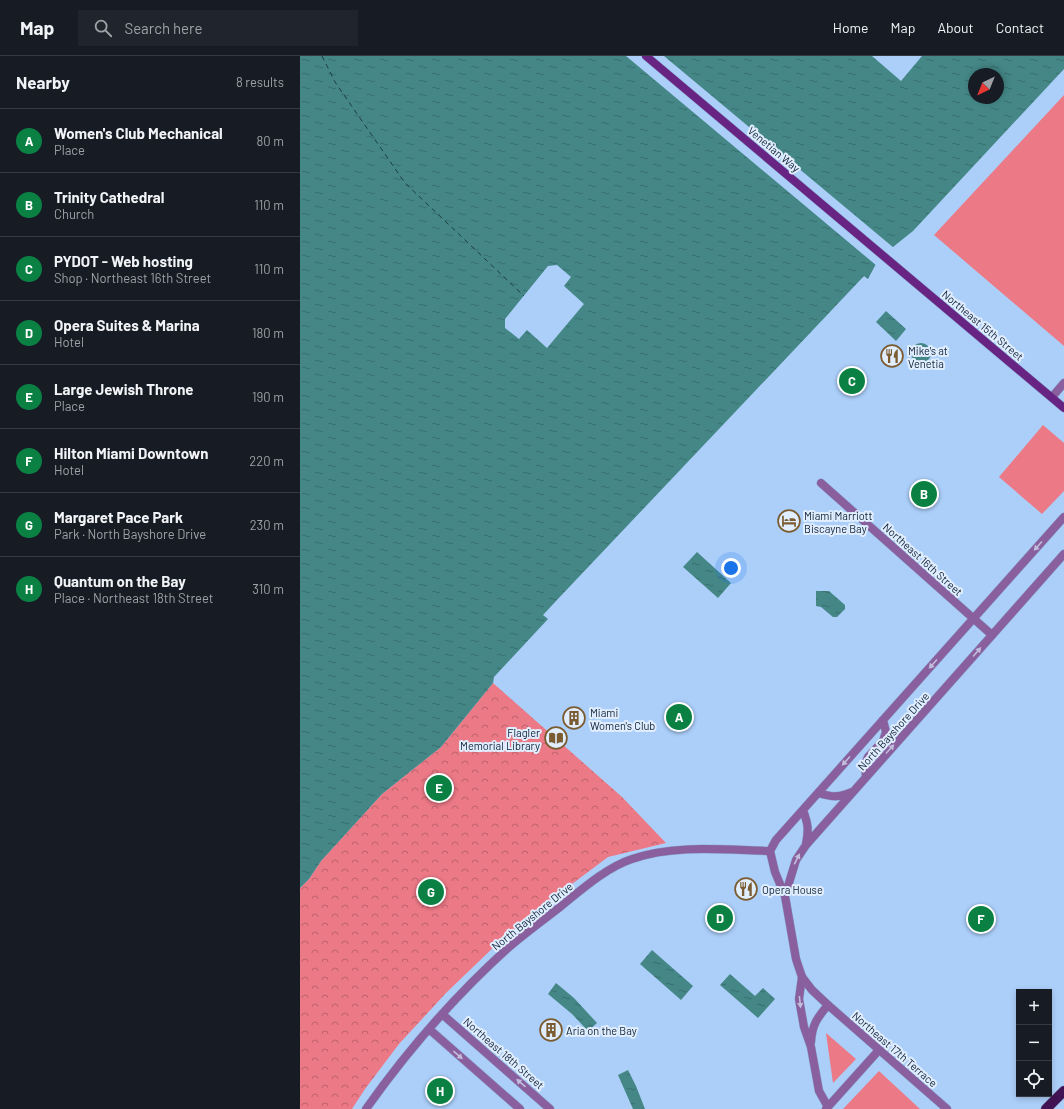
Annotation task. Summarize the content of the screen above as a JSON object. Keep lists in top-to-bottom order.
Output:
{
  "streets": {
    "main road": ["Venetian Way", "Northeast 15th Street"],
    "street": [
      "Northeast 16th Street",
      "North Bayshore Drive",
      "Northeast 17th Terrace",
      "Northeast 18th Street"
    ]
  },
  "crossings": [
    ["Venetian Way", "Northeast 15th Street"],
    ["Northeast 16th Street", "North Bayshore Drive"],
    ["North Bayshore Drive", "Northeast 17th Terrace"],
    ["North Bayshore Drive", "Northeast 18th Street"]
  ],
  "places": {
    "restaurant": ["Mike's at Venetia", "Opera House"],
    "hotel": ["Miami Marriott Biscayne Bay"],
    "building": ["Miami Women's Club", "Aria on the Bay"],
    "library": ["Flagler Memorial Library"]
  },
  "north": "bottom left",
  "page": {
    "header": "Map",
    "search": "Search here",
    "nav": [
      "Home",
      "Map",
      "About",
      "Contact"
    ],
    "heading": ["Nearby", "8 results"],
    "list": [
      {
        "mark": "A",
        "name": "Women's Club Mechanical",
        "note": "Place",
        "value": "80 m"
      },
      {
        "mark": "B",
        "name": "Trinity Cathedral",
        "note": "Church",
        "value": "110 m"
      },
      {
        "mark": "C",
        "name": "PYDOT - Web hosting",
        "note": "Shop · Northeast 16th Street",
        "value": "110 m"
      },
      {
        "mark": "D",
        "name": "Opera Suites & Marina",
        "note": "Hotel",
        "value": "180 m"
      },
      {
        "mark": "E",
        "name": "Large Jewish Throne",
        "note": "Place",
        "value": "190 m"
      },
      {
        "mark": "F",
        "name": "Hilton Miami Downtown",
        "note": "Hotel",
        "value": "220 m"
      },
      {
        "mark": "G",
        "name": "Margaret Pace Park",
        "note": "Park · North Bayshore Drive",
        "value": "230 m"
      },
      {
        "mark": "H",
        "name": "Quantum on the Bay",
        "note": "Place · Northeast 18th Street",
        "value": "310 m"
      }
    ],
    "pins": [
      "C",
      "B",
      "A",
      "E",
      "G",
      "D",
      "F",
      "H"
    ],
    "map_buttons": ["+", "−"]
  }
}
